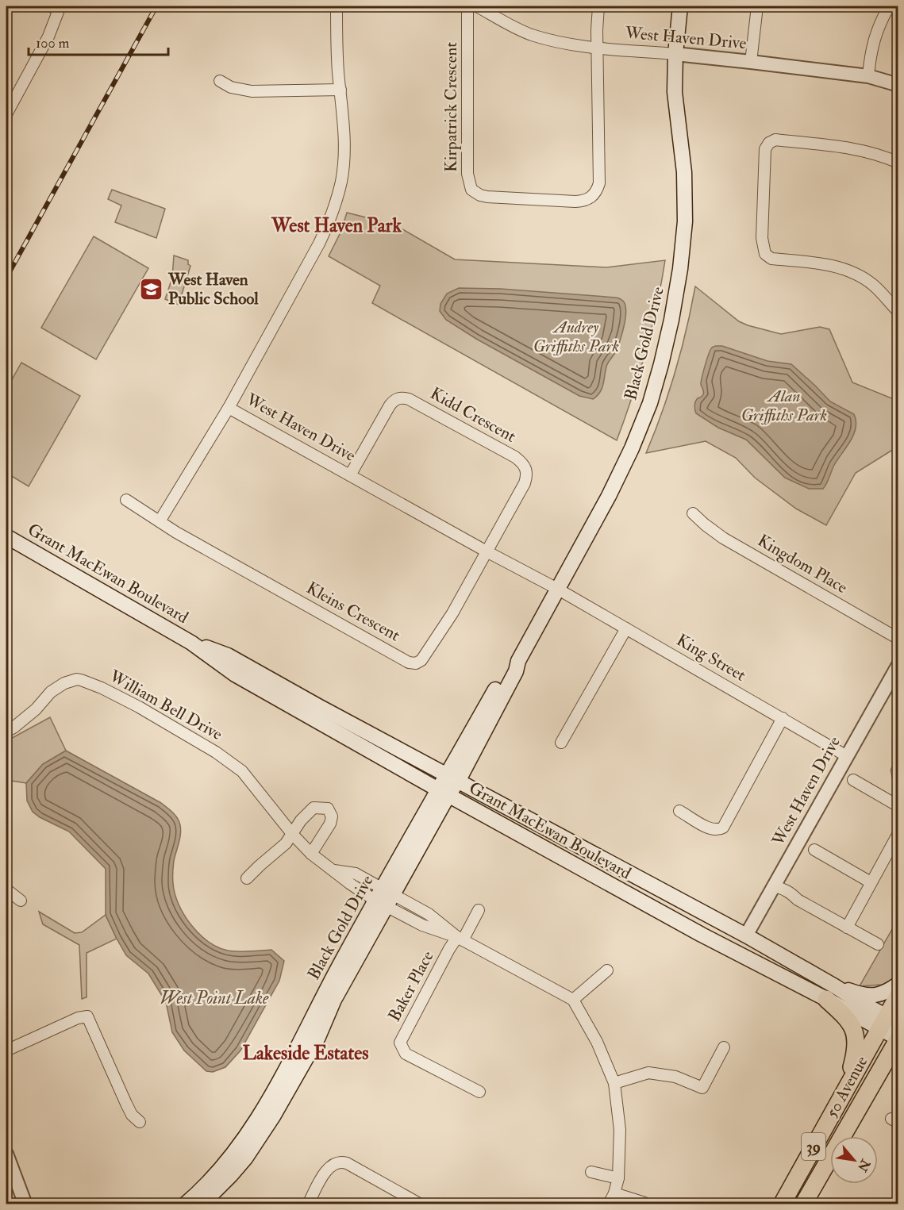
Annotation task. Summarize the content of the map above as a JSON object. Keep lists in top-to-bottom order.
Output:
{
  "streets": {
    "main road": [
      "Black Gold Drive",
      "Grant MacEwan Boulevard",
      "50 Avenue",
      "39"
    ],
    "street": [
      "West Haven Drive",
      "Kirpatrick Crescent",
      "Kidd Crescent",
      "Kingdom Place",
      "Kleins Crescent",
      "King Street",
      "William Bell Drive",
      "Baker Place"
    ]
  },
  "crossings": [
    ["West Haven Drive", "Kirpatrick Crescent"],
    ["West Haven Drive", "Black Gold Drive"],
    ["West Haven Drive", "Kidd Crescent"],
    ["West Haven Drive", "Grant MacEwan Boulevard"],
    ["West Haven Drive", "Kleins Crescent"],
    ["West Haven Drive", "King Street"],
    ["Black Gold Drive", "Grant MacEwan Boulevard"],
    ["Black Gold Drive", "King Street"],
    ["Black Gold Drive", "William Bell Drive"],
    ["Kidd Crescent", "Kleins Crescent"],
    ["Grant MacEwan Boulevard", "50 Avenue"],
    ["William Bell Drive", "Baker Place"]
  ],
  "districts": ["West Haven Park", "Lakeside Estates"],
  "water": ["West Point Lake"],
  "parks": ["Audrey Griffiths Park", "Alan Griffiths Park"],
  "places": {
    "school or university": ["West Haven Public School"]
  },
  "scale_bar": "100 m",
  "north": "bottom right"
}
